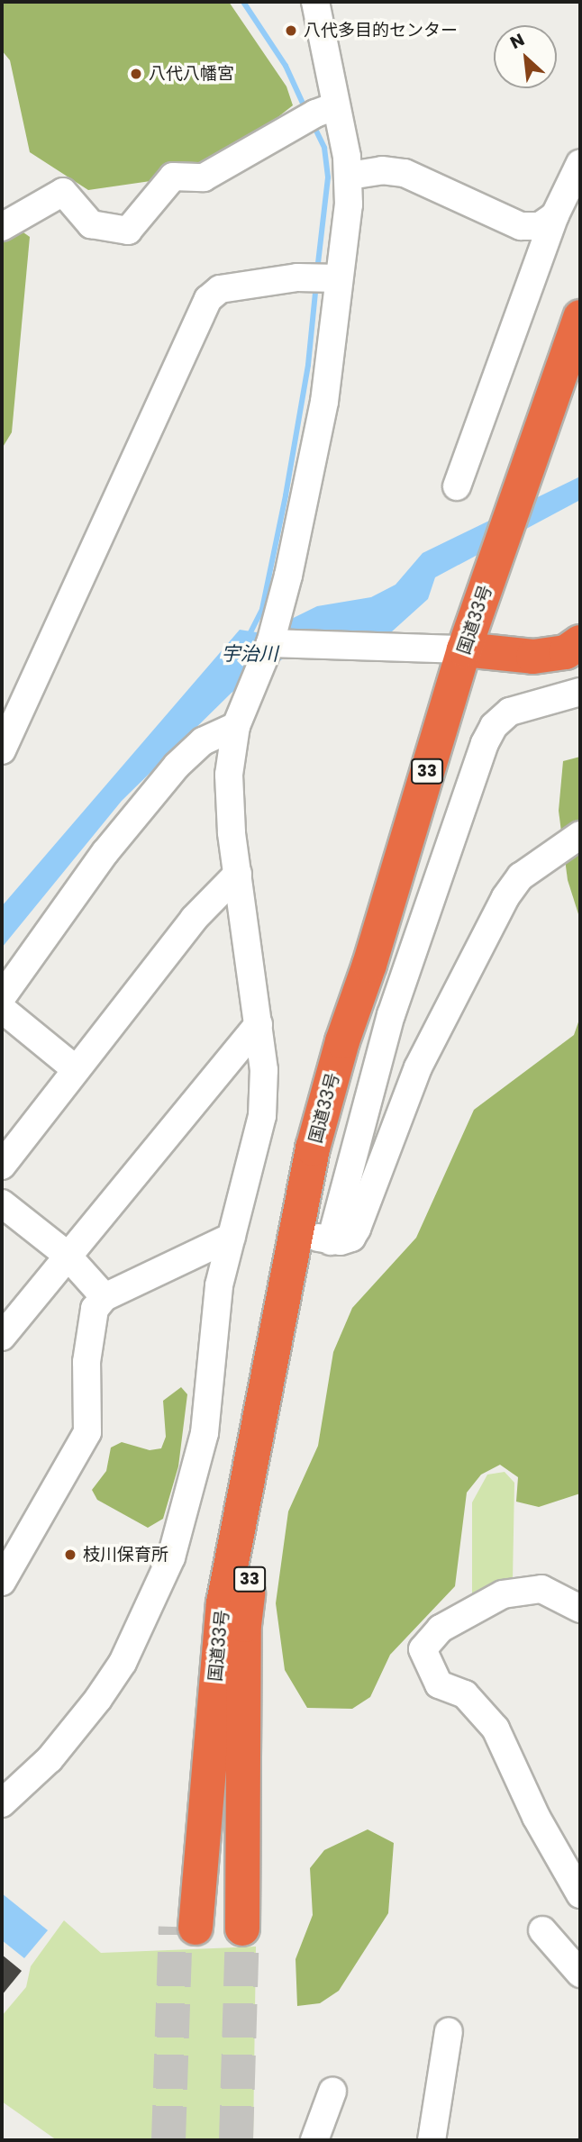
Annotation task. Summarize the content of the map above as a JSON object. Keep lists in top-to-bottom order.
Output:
{
  "streets": {
    "highway": ["国道33号", "33"]
  },
  "crossings": [
    ["国道33号", "33"]
  ],
  "water": ["宇治川"],
  "places": ["八代多目的センター", "八代八幡宮", "枝川保育所"],
  "north": "top left"
}
